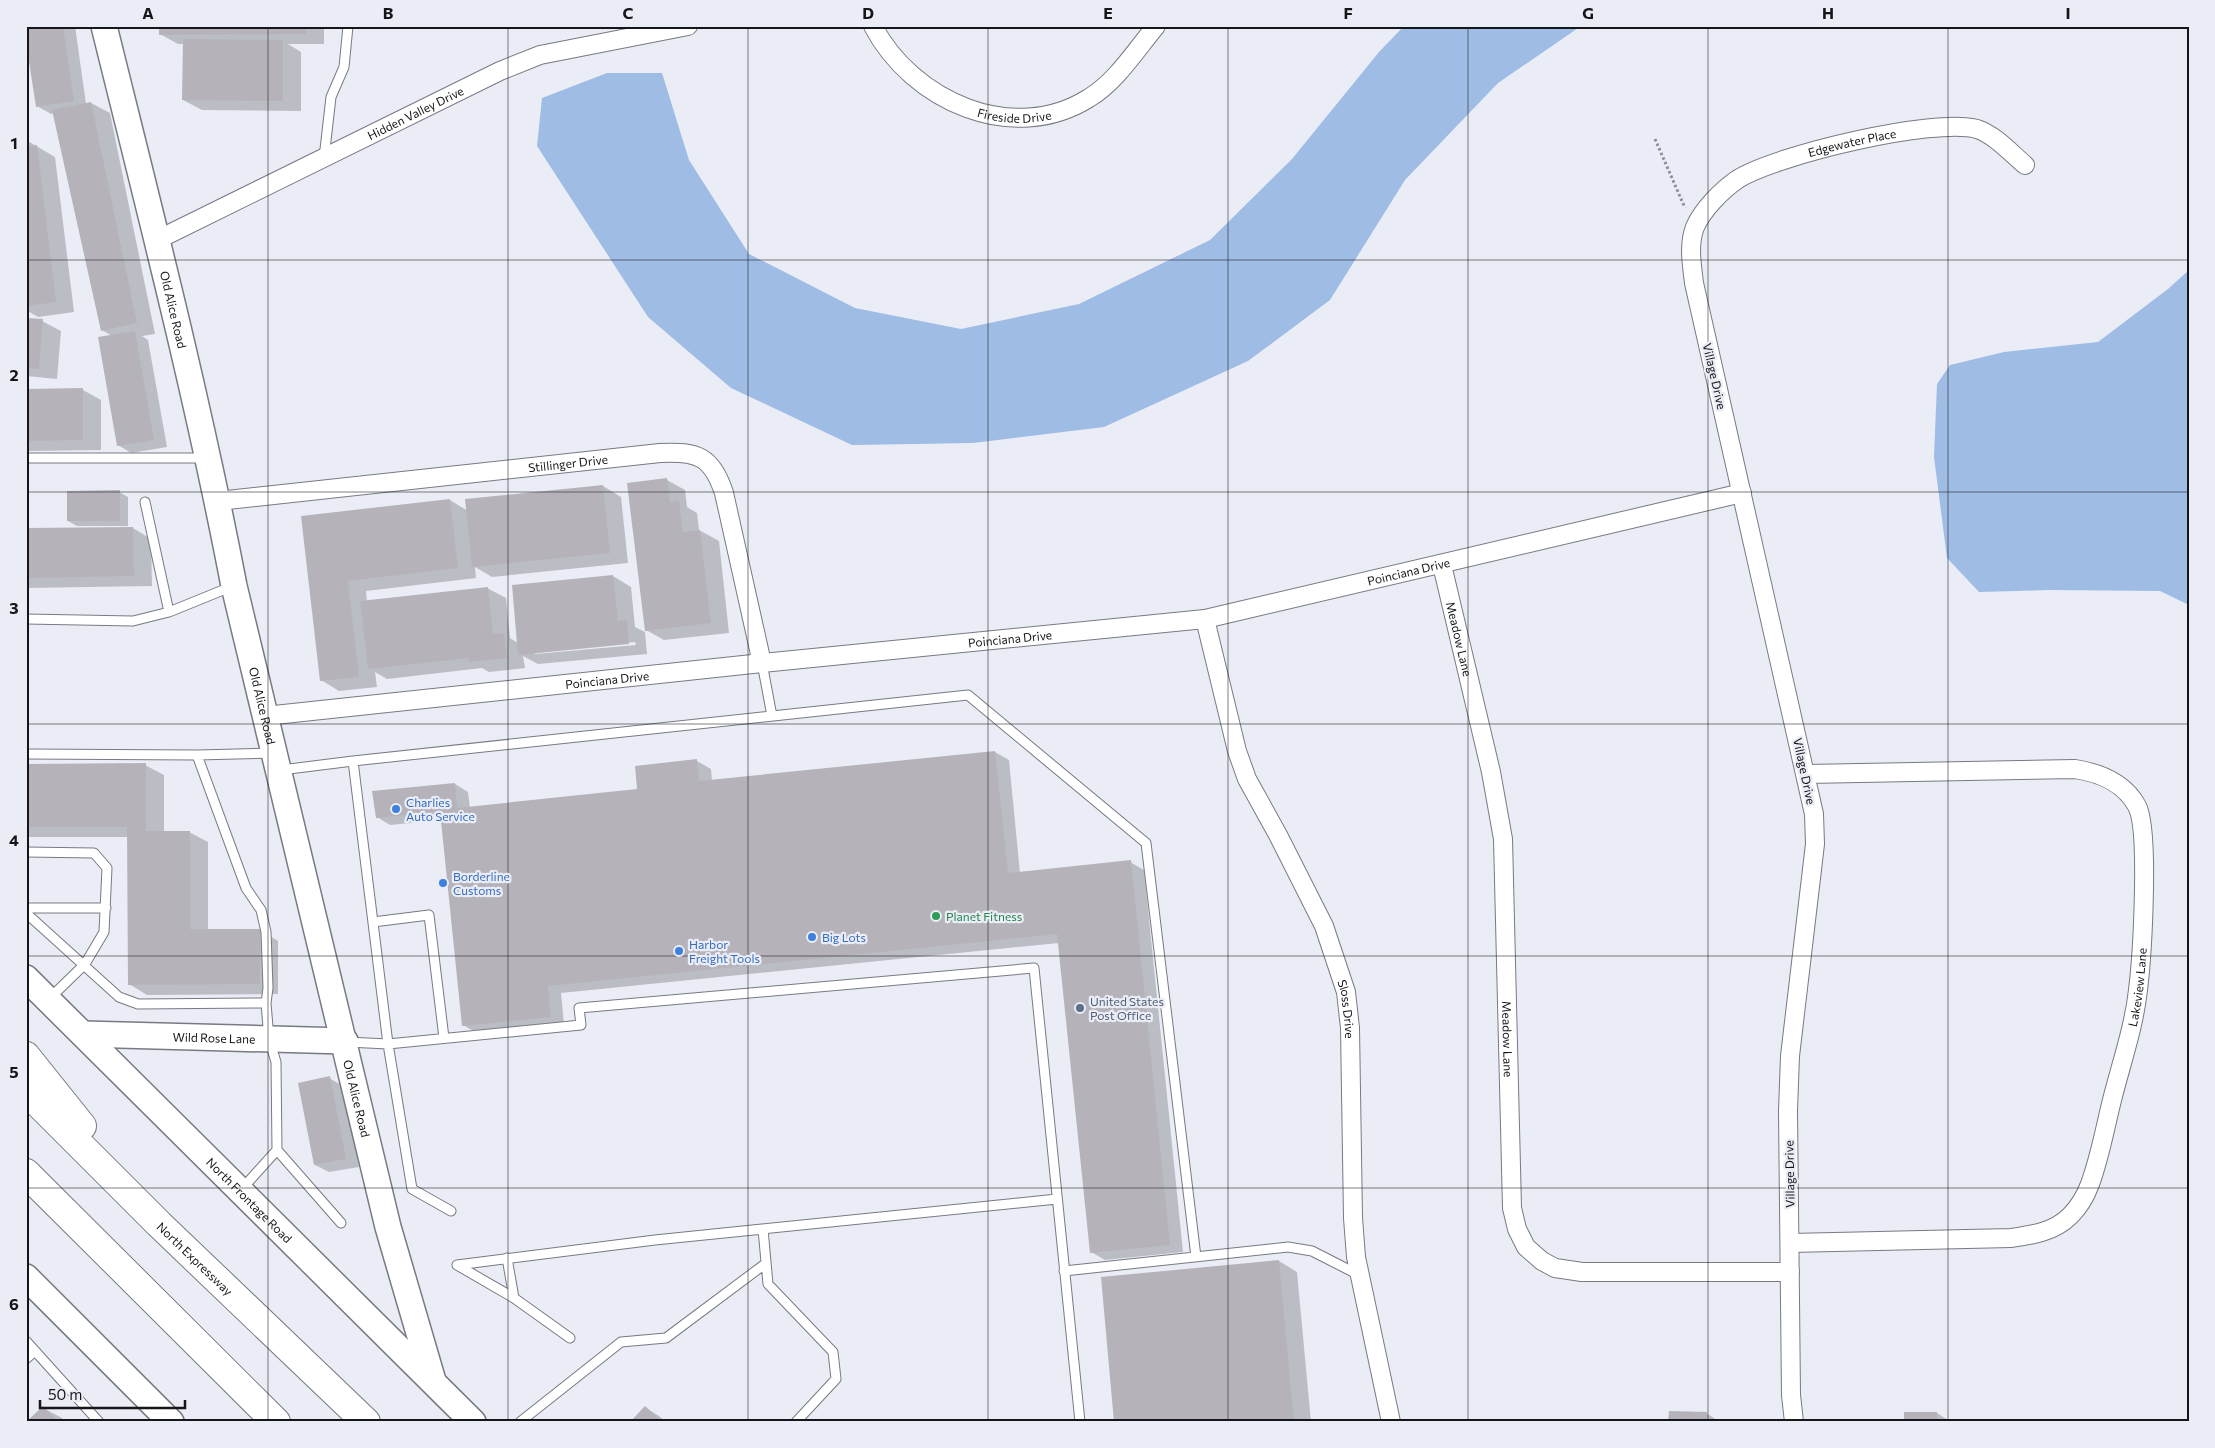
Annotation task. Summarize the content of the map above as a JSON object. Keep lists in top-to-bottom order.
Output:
{
  "streets": {
    "highway": ["North Expressway"],
    "street": [
      "Fireside Drive",
      "Hidden Valley Drive",
      "Edgewater Place",
      "Old Alice Road",
      "Village Drive",
      "Stillinger Drive",
      "Poinciana Drive",
      "Meadow Lane",
      "Lakeview Lane",
      "Sloss Drive",
      "Wild Rose Lane",
      "North Frontage Road"
    ]
  },
  "crossings": [
    ["Hidden Valley Drive", "Old Alice Road"],
    ["Edgewater Place", "Village Drive"],
    ["Old Alice Road", "Stillinger Drive"],
    ["Old Alice Road", "Poinciana Drive"],
    ["Old Alice Road", "Wild Rose Lane"],
    ["Old Alice Road", "North Frontage Road"],
    ["Village Drive", "Poinciana Drive"],
    ["Village Drive", "Meadow Lane"],
    ["Village Drive", "Lakeview Lane"],
    ["Stillinger Drive", "Poinciana Drive"],
    ["Poinciana Drive", "Meadow Lane"],
    ["Poinciana Drive", "Sloss Drive"],
    ["Wild Rose Lane", "North Frontage Road"]
  ],
  "places": [
    "Charlies Auto Service",
    "Borderline Customs",
    "Planet Fitness",
    "Big Lots",
    "Harbor Freight Tools",
    "United States Post Office"
  ],
  "scale_bar": "50 m",
  "grid": {
    "columns": [
      "A",
      "B",
      "C",
      "D",
      "E",
      "F",
      "G",
      "H",
      "I"
    ],
    "rows": [
      "1",
      "2",
      "3",
      "4",
      "5",
      "6"
    ]
  }
}
